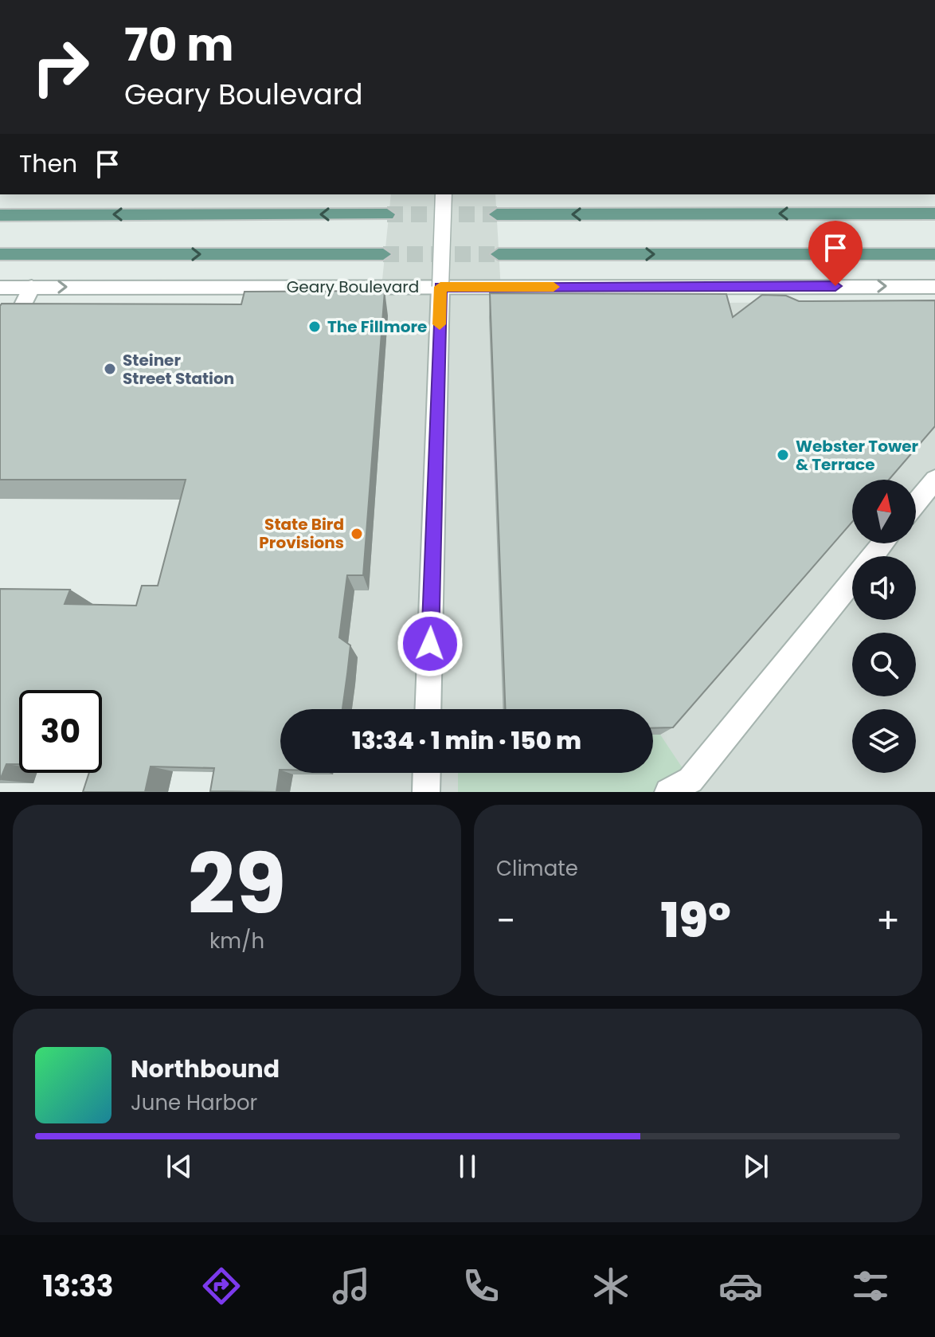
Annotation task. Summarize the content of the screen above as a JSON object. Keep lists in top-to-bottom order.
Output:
{
  "streets": {
    "main road": ["Geary Boulevard"]
  },
  "one_way": ["Geary Boulevard"],
  "places": [
    "The Fillmore",
    "Steiner Street Station",
    "Webster Tower & Terrace",
    "State Bird Provisions"
  ],
  "north": "top",
  "page": {
    "turn": ["70 m", "Geary Boulevard"],
    "then": "Then",
    "limit": "30",
    "trip": "13:34 · 1 min · 150 m",
    "tile": [
      ["29", "km/h"],
      "Climate"
    ],
    "heat": ["−", "19°", "+"],
    "song": ["Northbound", "June Harbor"],
    "tabs": "13:33"
  }
}
